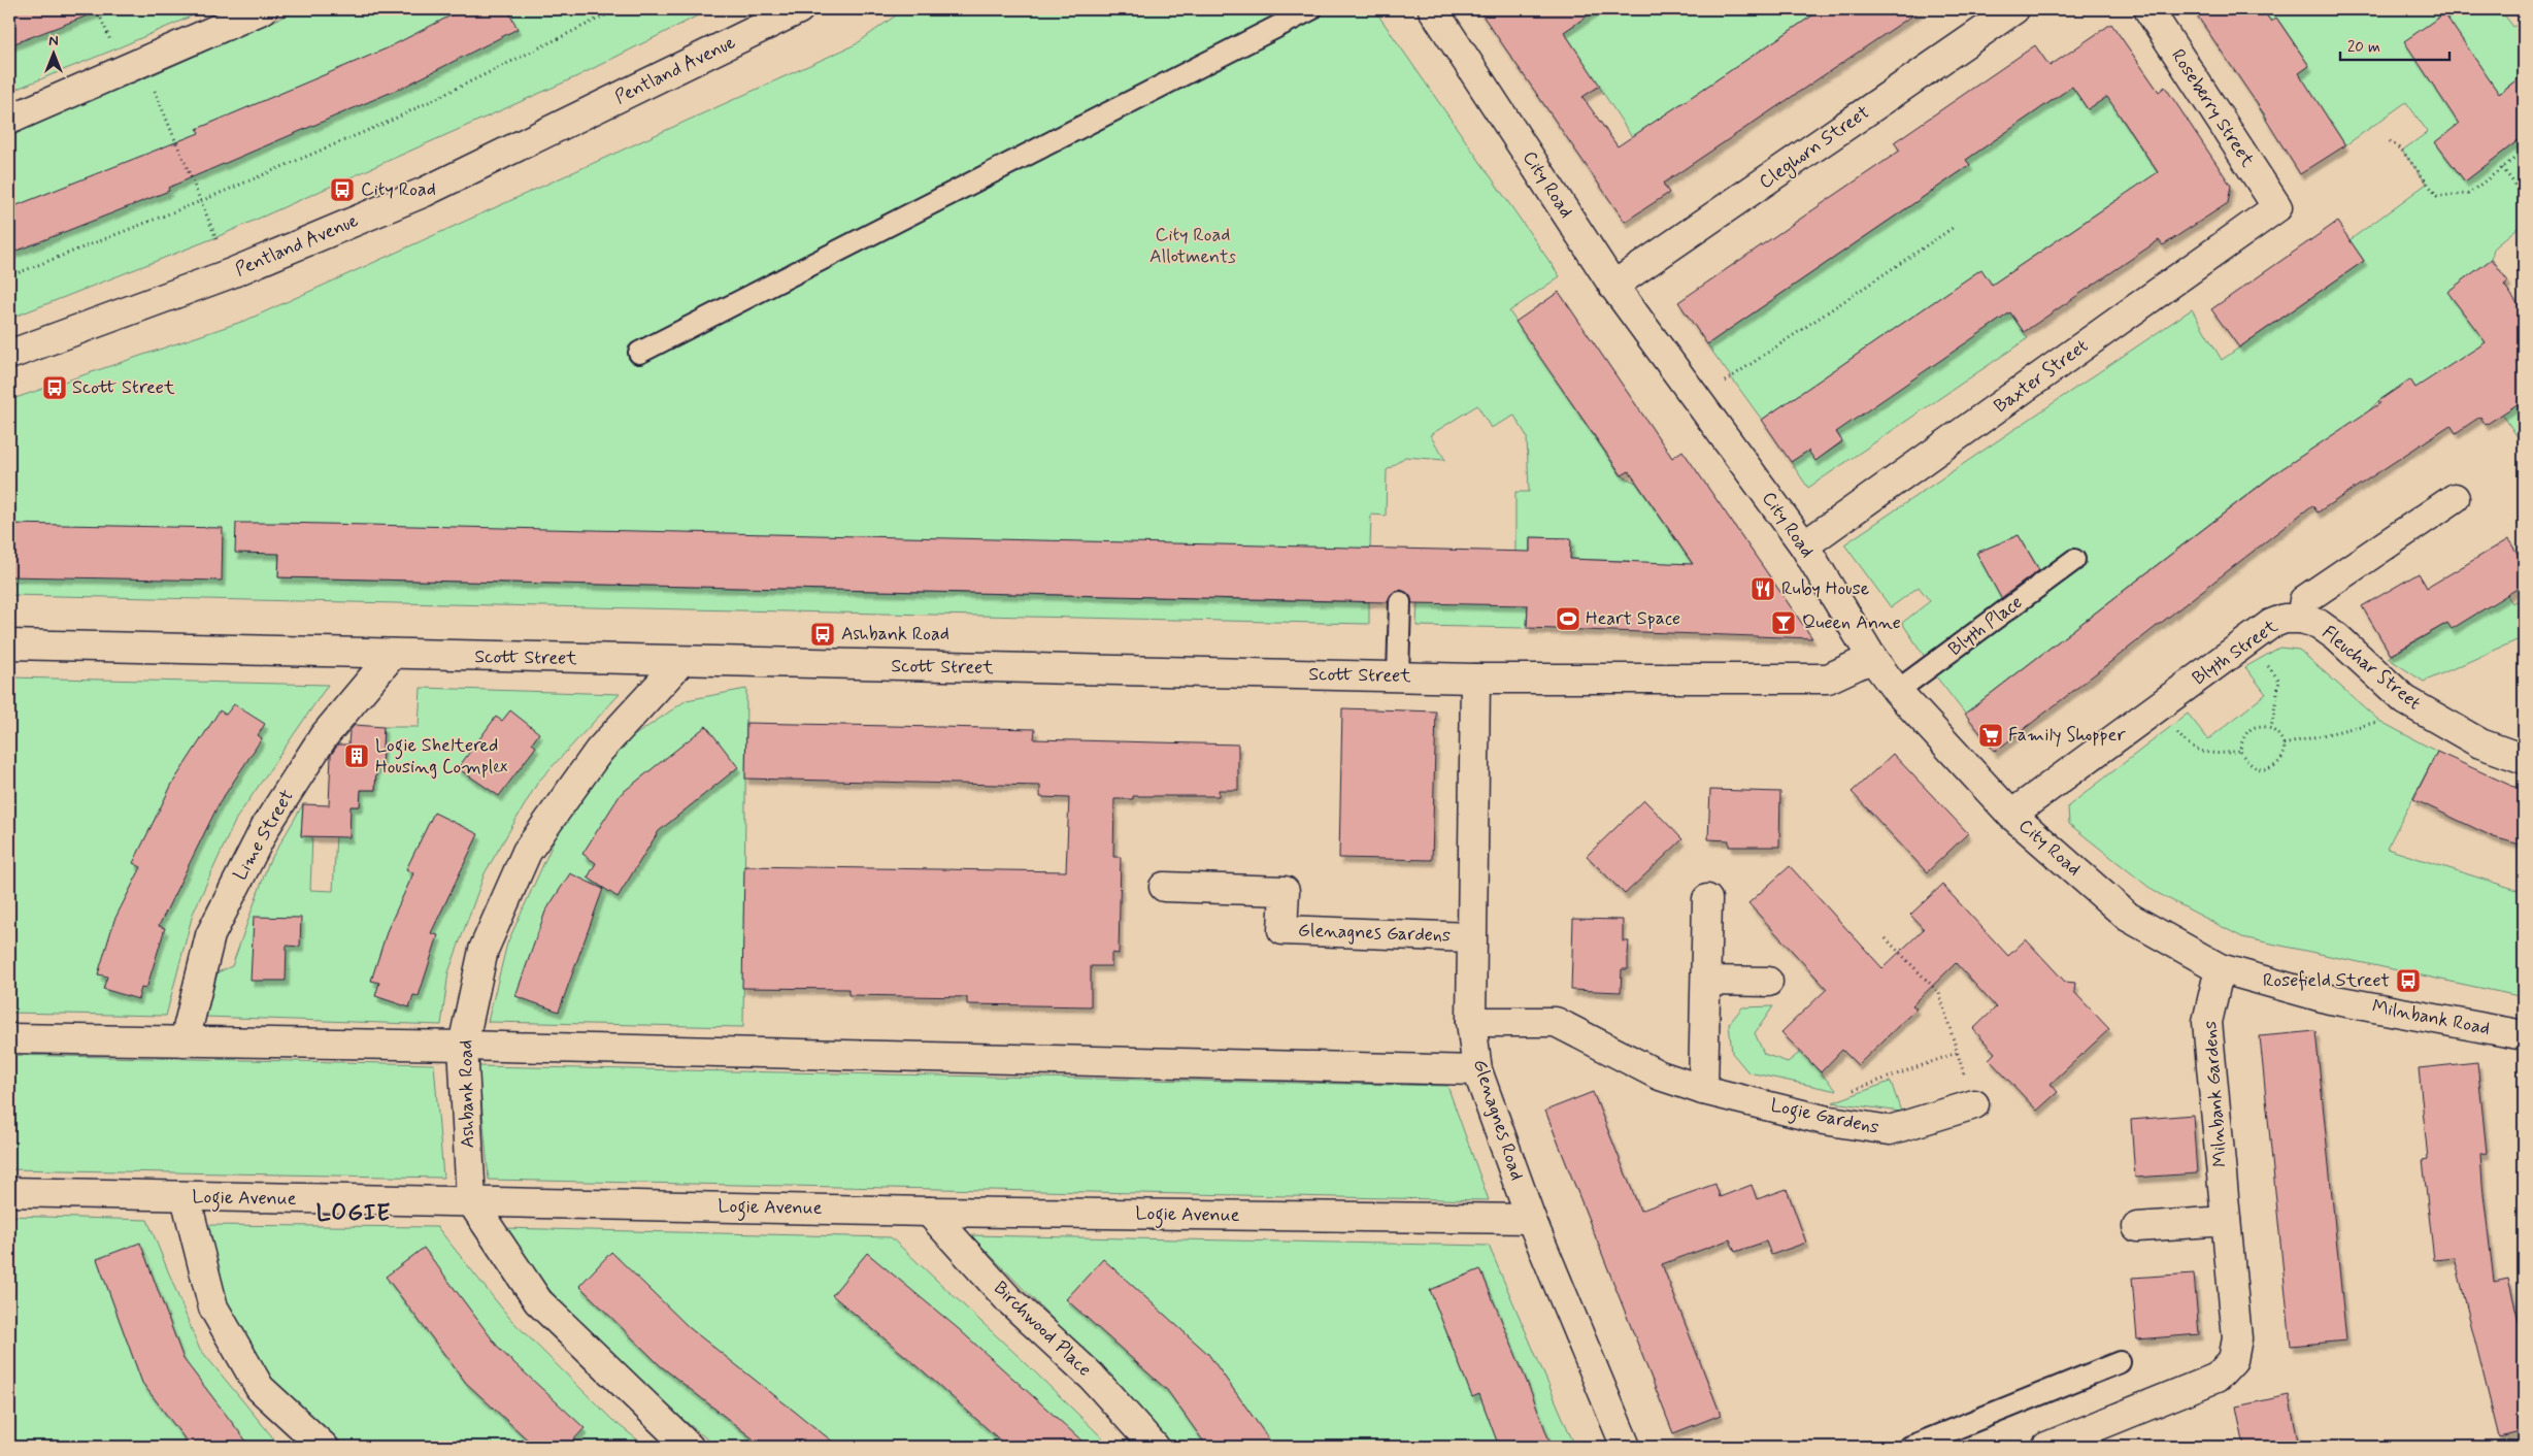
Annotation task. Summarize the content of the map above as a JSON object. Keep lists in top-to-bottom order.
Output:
{
  "streets": {
    "street": [
      "Pentland Avenue",
      "Roseberry Street",
      "Cleghorn Street",
      "City Road",
      "Baxter Street",
      "Blyth Street",
      "Scott Street",
      "Fleuchar Street",
      "Lime Street",
      "Glenagnes Gardens",
      "Milnbank Road",
      "Ashbank Road",
      "Milnbank Gardens",
      "Logie Gardens",
      "Glenagnes Road",
      "Logie Avenue",
      "Birchwood Place"
    ],
    "lane": ["Blyth Place"]
  },
  "crossings": [
    ["Roseberry Street", "Baxter Street"],
    ["Cleghorn Street", "City Road"],
    ["City Road", "Baxter Street"],
    ["City Road", "Blyth Place"],
    ["City Road", "Blyth Street"],
    ["City Road", "Scott Street"],
    ["City Road", "Milnbank Road"],
    ["City Road", "Milnbank Gardens"],
    ["Blyth Street", "Fleuchar Street"],
    ["Scott Street", "Lime Street"],
    ["Scott Street", "Ashbank Road"],
    ["Scott Street", "Glenagnes Road"],
    ["Glenagnes Gardens", "Glenagnes Road"],
    ["Milnbank Road", "Milnbank Gardens"],
    ["Ashbank Road", "Logie Avenue"],
    ["Logie Gardens", "Glenagnes Road"],
    ["Glenagnes Road", "Logie Avenue"],
    ["Logie Avenue", "Birchwood Place"]
  ],
  "districts": ["LOGIE"],
  "parks": ["City Road Allotments"],
  "places": {
    "bus stop": [
      "City Road",
      "Scott Street",
      "Ashbank Road",
      "Rosefield Street"
    ],
    "restaurant": ["Ruby House"],
    "sports": ["Heart Space"],
    "bar": ["Queen Anne"],
    "supermarket": ["Family Shopper"],
    "building": ["Logie Sheltered Housing Complex"]
  },
  "scale_bar": "20 m",
  "north": "top"
}
